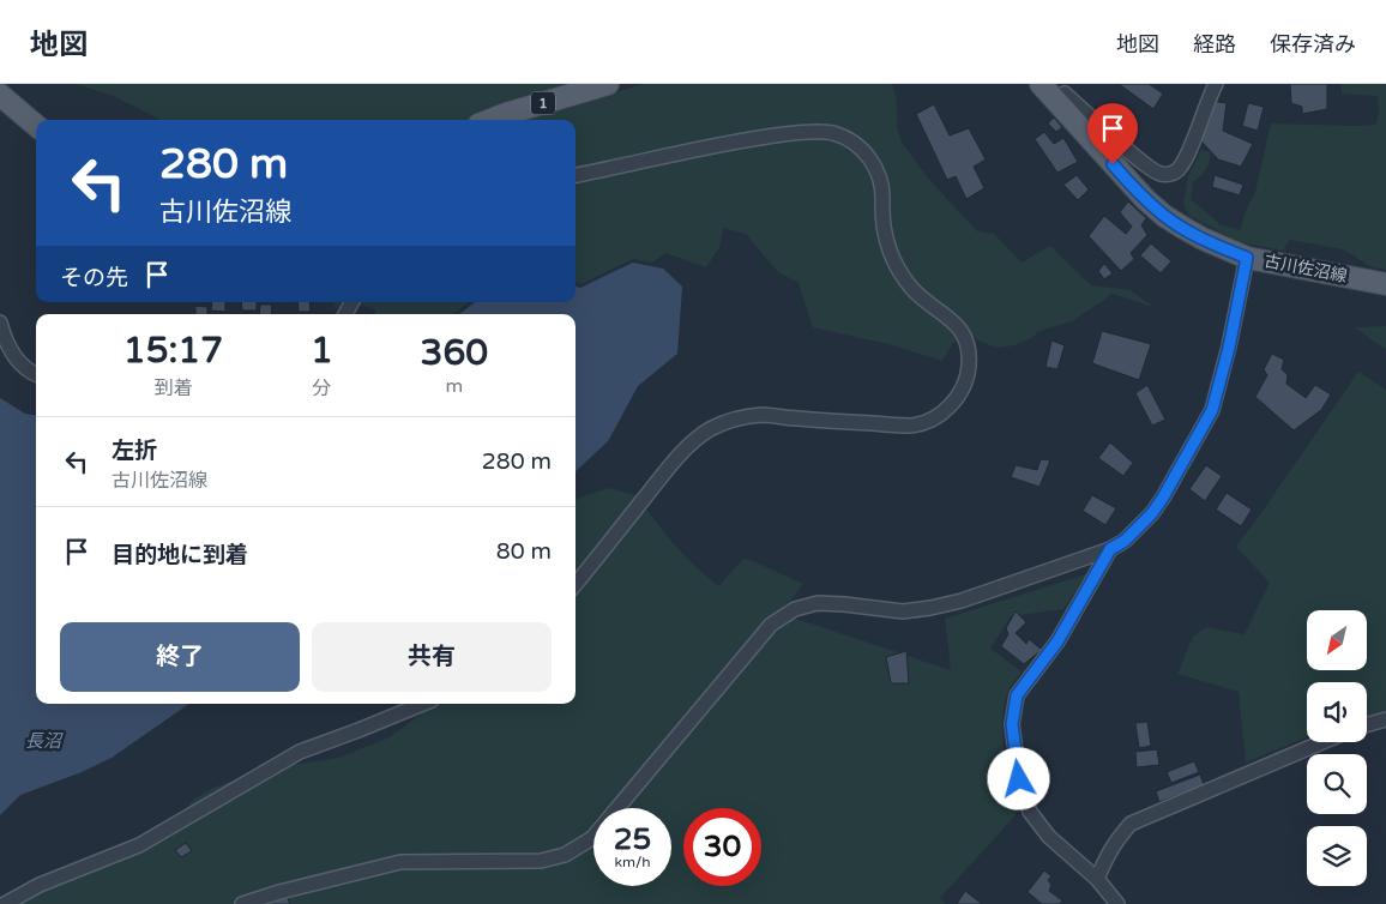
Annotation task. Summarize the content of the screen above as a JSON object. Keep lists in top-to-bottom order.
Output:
{
  "streets": {
    "main road": ["1", "古川佐沼線"]
  },
  "water": ["長沼"],
  "north": "bottom left",
  "page": {
    "header": "地図",
    "nav": ["地図", "経路", "保存済み"],
    "turn": ["280 m", "古川佐沼線"],
    "then": "その先",
    "eta": [
      "15:17",
      "到着",
      "1",
      "分",
      "360",
      "m"
    ],
    "list": [
      {
        "name": "左折",
        "note": "古川佐沼線",
        "value": "280 m"
      },
      {
        "name": "目的地に到着",
        "value": "80 m"
      }
    ],
    "buttons": ["終了", "共有"],
    "speed": "25 km/h",
    "limit": "30"
  }
}
